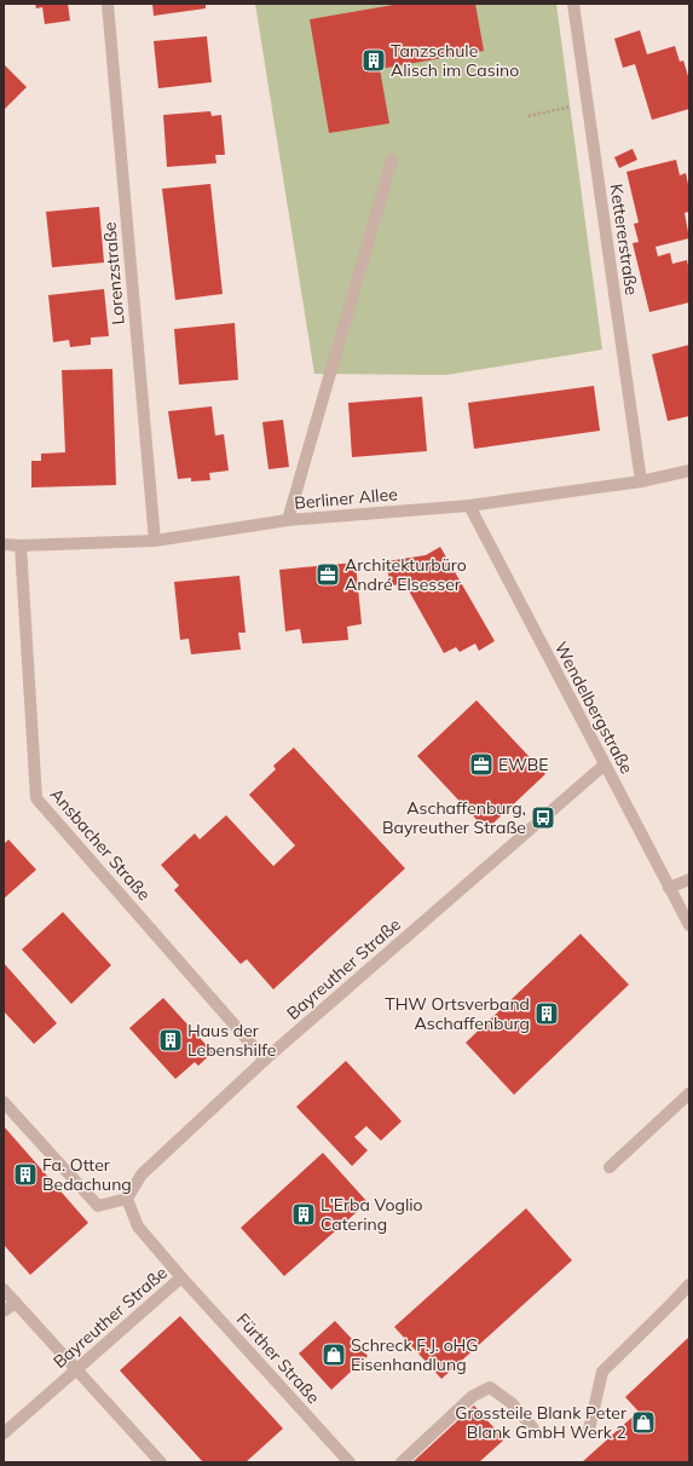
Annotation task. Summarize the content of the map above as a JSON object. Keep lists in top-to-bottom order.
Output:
{
  "streets": {
    "street": [
      "Kettererstraße",
      "Lorenzstraße",
      "Berliner Allee",
      "Wendelbergstraße",
      "Ansbacher Straße",
      "Bayreuther Straße",
      "Fürther Straße"
    ]
  },
  "crossings": [
    ["Kettererstraße", "Berliner Allee"],
    ["Lorenzstraße", "Berliner Allee"],
    ["Berliner Allee", "Wendelbergstraße"],
    ["Berliner Allee", "Ansbacher Straße"],
    ["Wendelbergstraße", "Bayreuther Straße"],
    ["Ansbacher Straße", "Bayreuther Straße"],
    ["Bayreuther Straße", "Fürther Straße"]
  ],
  "places": {
    "building": [
      "Tanzschule Alisch im Casino",
      "THW Ortsverband Aschaffenburg",
      "Haus der Lebenshilfe",
      "Fa. Otter Bedachung",
      "L'Erba Voglio Catering"
    ],
    "office": ["Architekturbüro André Elsesser", "EWBE"],
    "bus stop": ["Aschaffenburg, Bayreuther Straße"],
    "shop": ["Schreck F.J. oHG Eisenhandlung", "Grossteile Blank Peter Blank GmbH Werk 2"]
  }
}
